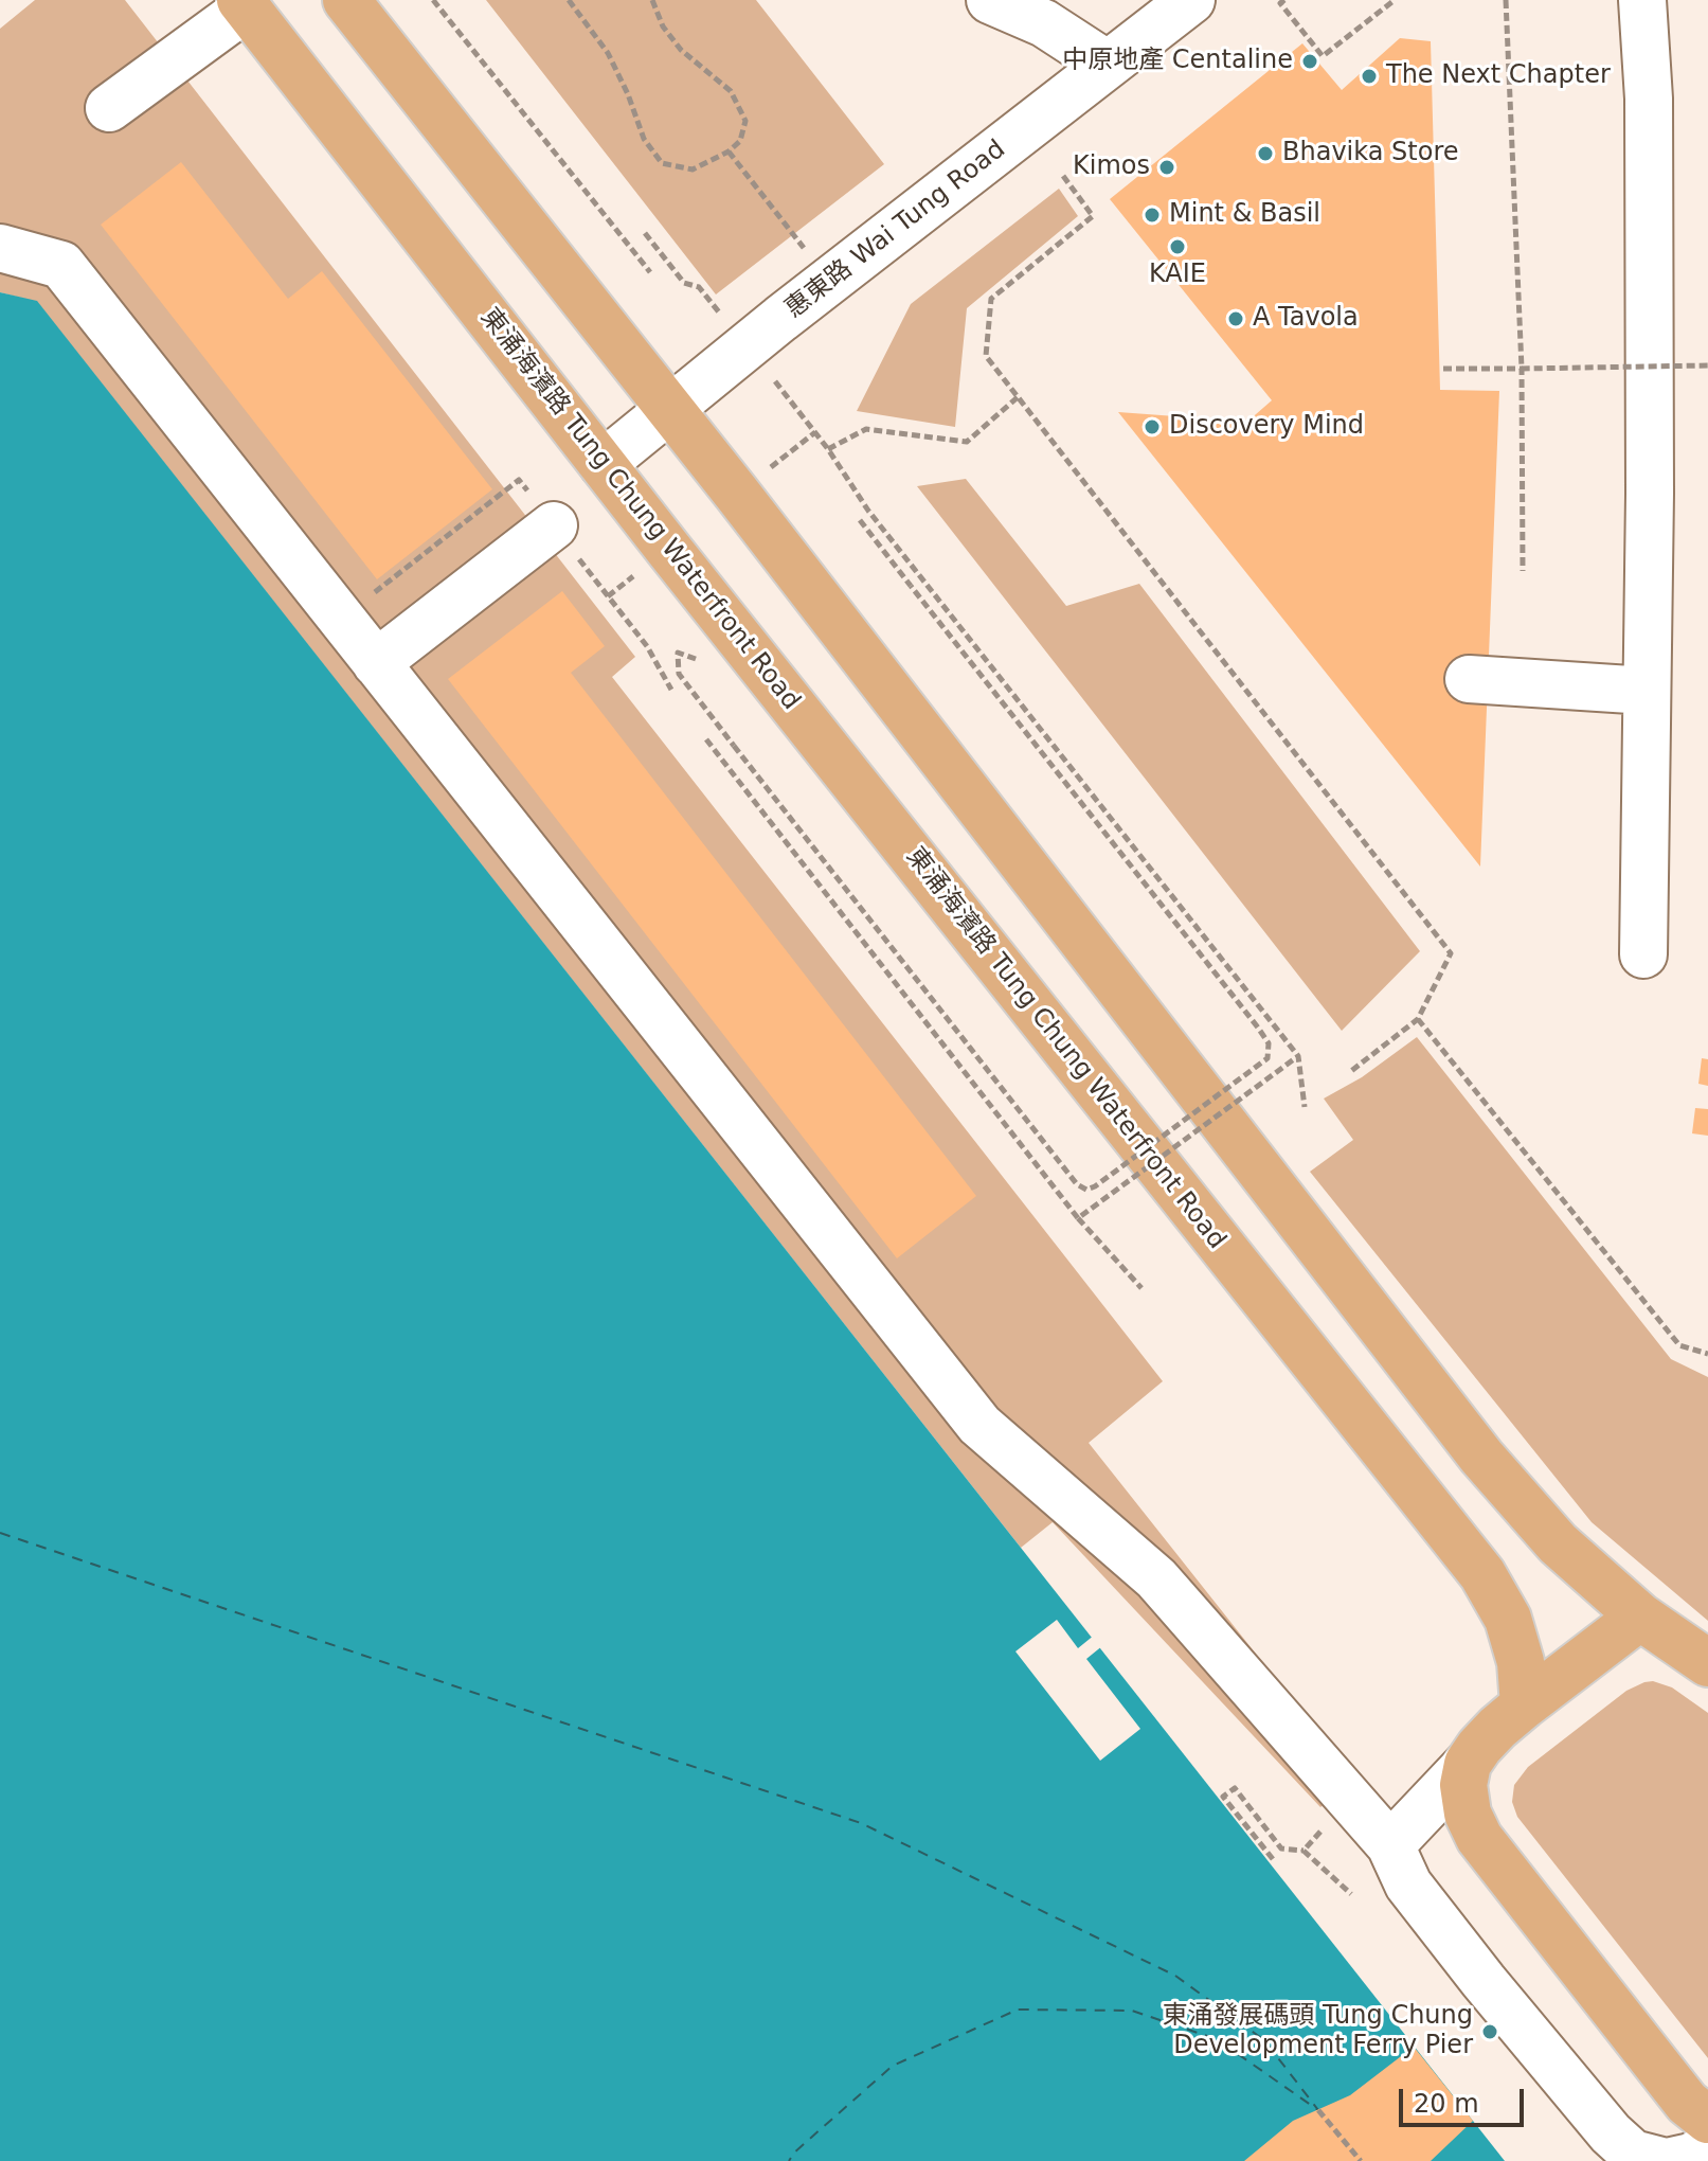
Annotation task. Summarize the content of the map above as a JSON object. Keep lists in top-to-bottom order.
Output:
{
  "streets": {
    "main road": ["東涌海濱路 Tung Chung Waterfront Road"],
    "street": ["惠東路 Wai Tung Road"]
  },
  "crossings": [
    ["惠東路 Wai Tung Road", "東涌海濱路 Tung Chung Waterfront Road"]
  ],
  "places": [
    "中原地產 Centaline",
    "The Next Chapter",
    "Bhavika Store",
    "Kimos",
    "Mint & Basil",
    "KAIE",
    "A Tavola",
    "Discovery Mind",
    "東涌發展碼頭 Tung Chung Development Ferry Pier"
  ],
  "scale_bar": "20 m"
}
